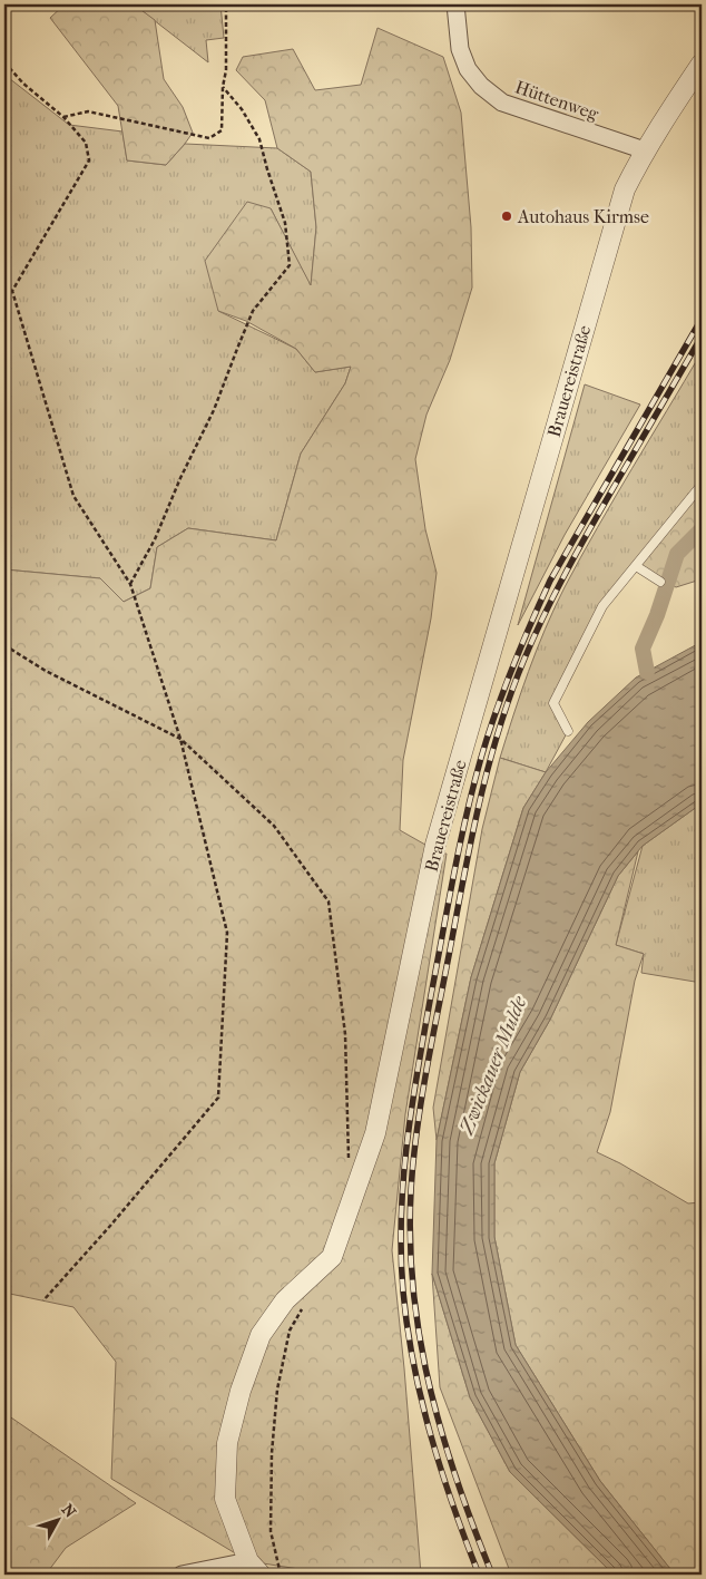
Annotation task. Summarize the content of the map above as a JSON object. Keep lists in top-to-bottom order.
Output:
{
  "streets": {
    "street": ["Hüttenweg", "Brauereistraße"]
  },
  "crossings": [
    ["Hüttenweg", "Brauereistraße"]
  ],
  "water": ["Zwickauer Mulde"],
  "places": ["Autohaus Kirmse"],
  "north": "top right"
}
